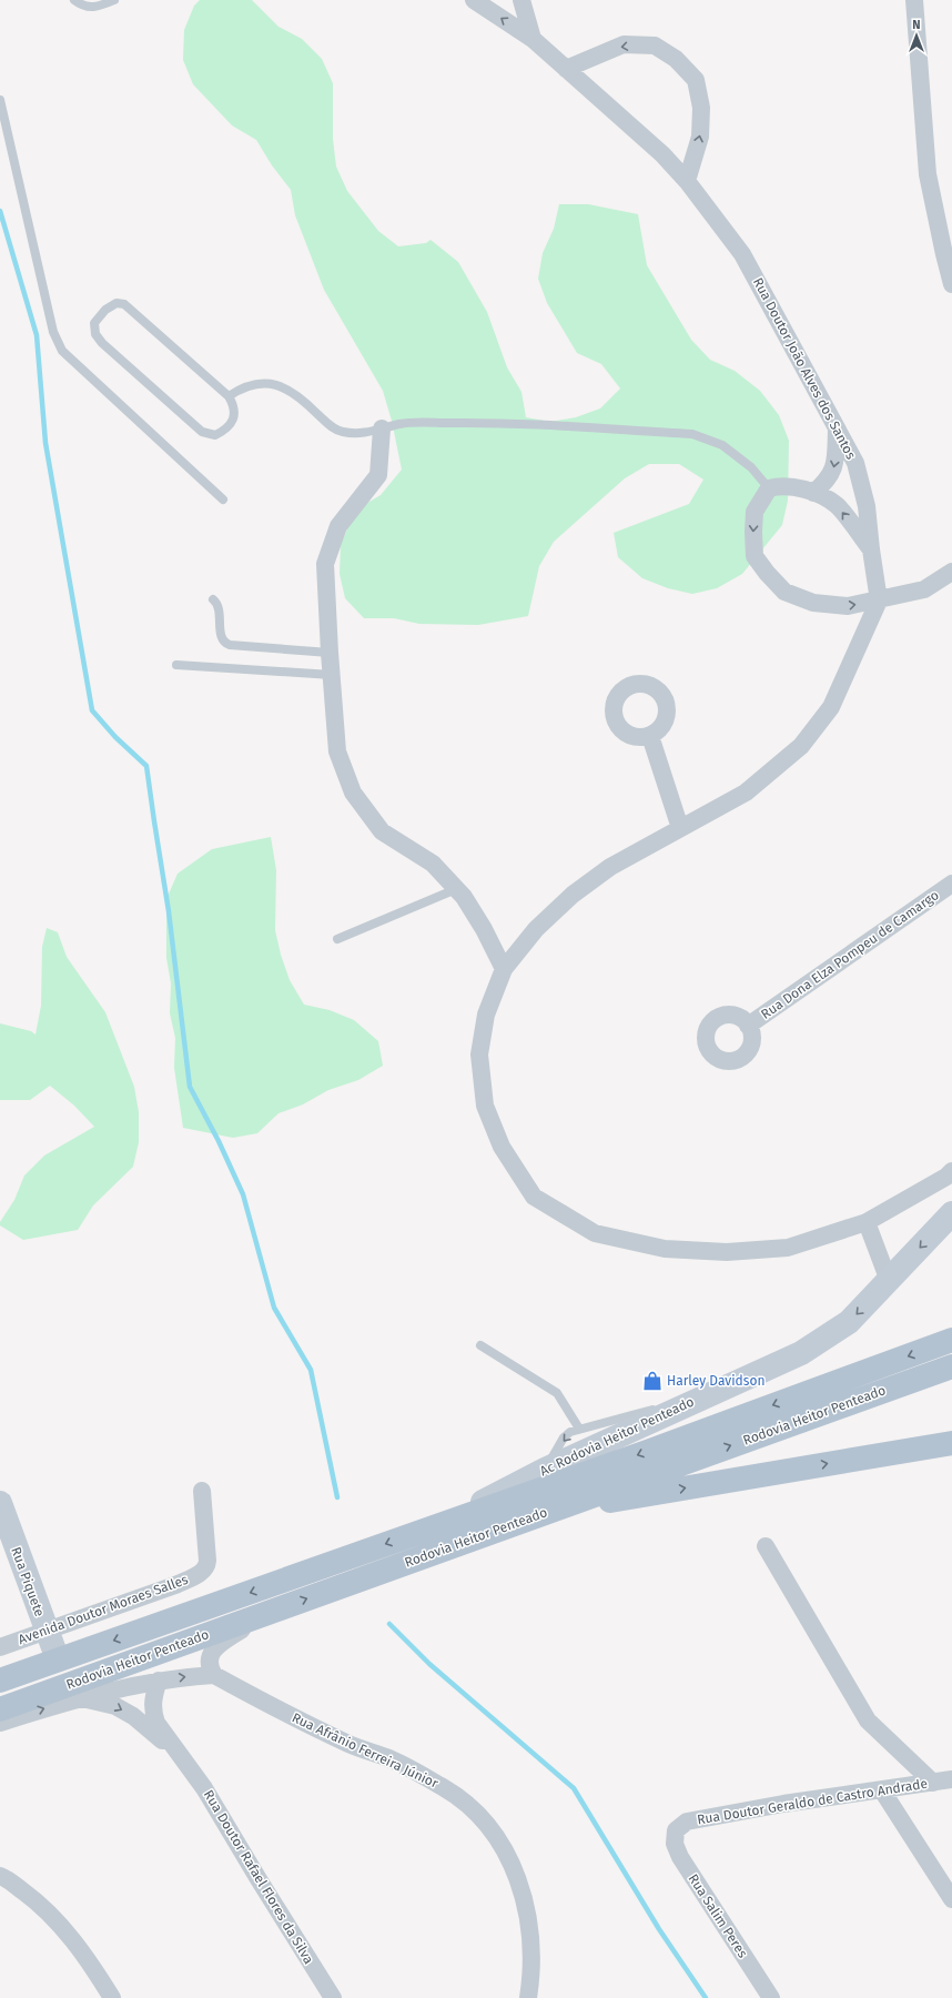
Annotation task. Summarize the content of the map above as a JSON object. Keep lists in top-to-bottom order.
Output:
{
  "streets": {
    "main road": ["Rodovia Heitor Penteado", "Ac Rodovia Heitor Penteado", "Rua Piquete"],
    "street": [
      "Rua Doutor João Alves dos Santos",
      "Rua Dona Elza Pompeu de Camargo",
      "Avenida Doutor Moraes Salles",
      "Rua Afrânio Ferreira Júnior",
      "Rua Doutor Geraldo de Castro Andrade",
      "Rua Doutor Rafael Flores da Silva",
      "Rua Salim Peres"
    ]
  },
  "crossings": [
    ["Rodovia Heitor Penteado", "Ac Rodovia Heitor Penteado"],
    ["Rodovia Heitor Penteado", "Rua Piquete"],
    ["Rua Piquete", "Avenida Doutor Moraes Salles"],
    ["Rua Doutor Geraldo de Castro Andrade", "Rua Salim Peres"]
  ],
  "one_way": ["Ac Rodovia Heitor Penteado"],
  "places": {
    "shop": ["Harley Davidson"]
  },
  "north": "top"
}
